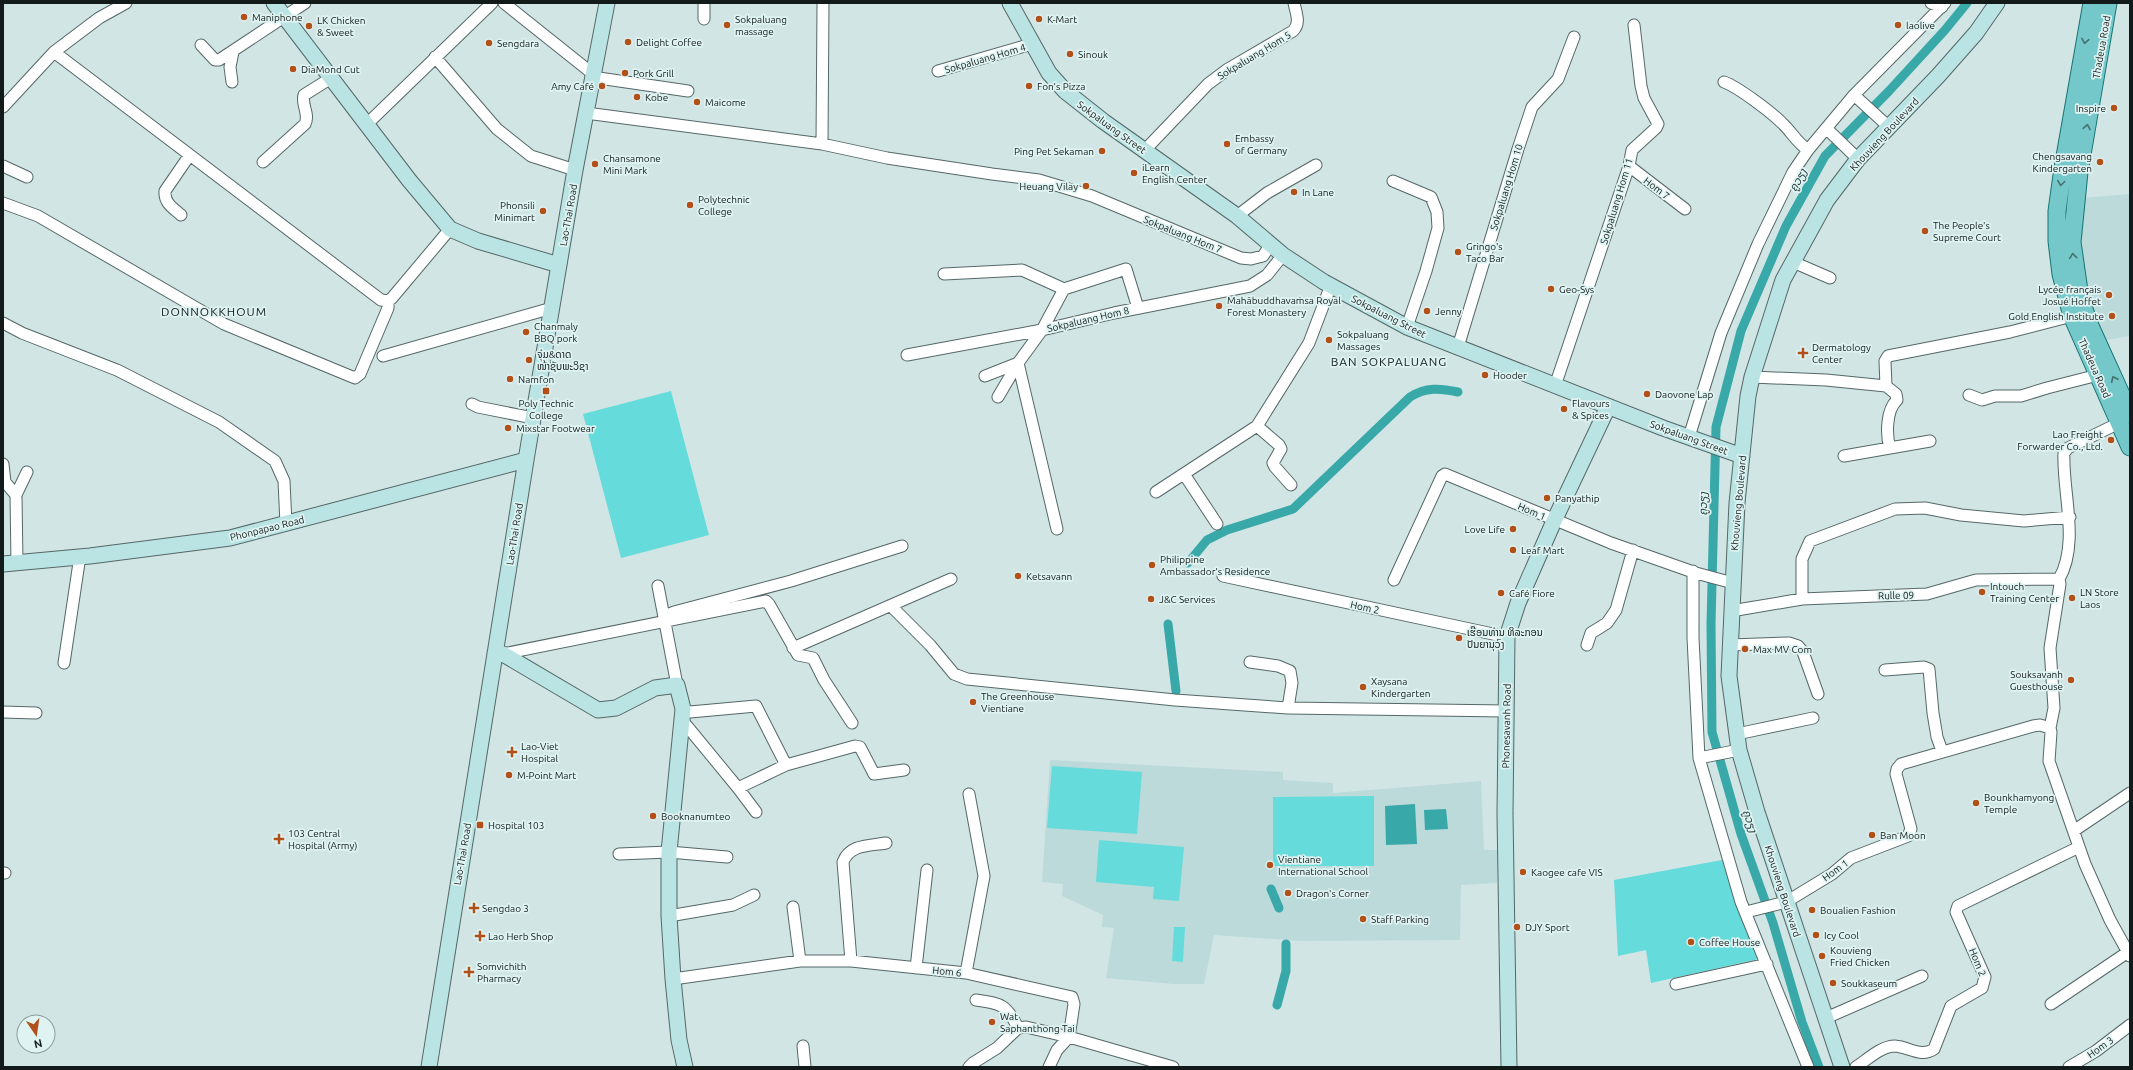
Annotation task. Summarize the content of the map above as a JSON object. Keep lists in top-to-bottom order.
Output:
{
  "streets": {
    "main road": ["Thadeua Road"],
    "street": [
      "Sokpaluang Hom 5",
      "Sokpaluang Hom 4",
      "Sokpaluang Street",
      "Khouvieng Boulevard",
      "Sokpaluang Hom 10",
      "Hom 7",
      "Sokpaluang Hom 11",
      "Lao-Thai Road",
      "Sokpaluang Hom 7",
      "Sokpaluang Hom 8",
      "Hom 1",
      "Phonpapao Road",
      "Rulle 09",
      "Hom 2",
      "Phonesavanh Road",
      "Hom 6",
      "Hom 3"
    ]
  },
  "crossings": [
    ["Sokpaluang Hom 5", "Sokpaluang Street"],
    ["Sokpaluang Hom 4", "Sokpaluang Street"],
    ["Sokpaluang Street", "Khouvieng Boulevard"],
    ["Sokpaluang Street", "Sokpaluang Hom 10"],
    ["Sokpaluang Street", "Sokpaluang Hom 11"],
    ["Sokpaluang Street", "Sokpaluang Hom 7"],
    ["Sokpaluang Street", "Sokpaluang Hom 8"],
    ["Sokpaluang Street", "Phonesavanh Road"],
    ["Khouvieng Boulevard", "Hom 1"],
    ["Khouvieng Boulevard", "Rulle 09"],
    ["Hom 7", "Sokpaluang Hom 11"],
    ["Lao-Thai Road", "Phonpapao Road"],
    ["Hom 1", "Phonesavanh Road"],
    ["Hom 2", "Phonesavanh Road"]
  ],
  "districts": ["DONNOKKHOUM", "BAN SOKPALUANG"],
  "water": ["ຄູວຽງ"],
  "places": {
    "other": [
      "Maniphone",
      "K-Mart",
      "Sokpaluang massage",
      "laolive",
      "LK Chicken & Sweet",
      "Delight Coffee",
      "Sengdara",
      "Sinouk",
      "DiaMond Cut",
      "Pork Grill",
      "Amy Café",
      "Fon's Pizza",
      "Kobe",
      "Maicome",
      "Inspire",
      "Embassy of Germany",
      "Ping Pet Sekaman",
      "Chengsavang Kindergarten",
      "Chansamone Mini Mark",
      "iLearn English Center",
      "Heuang Vilay",
      "In Lane",
      "Polytechnic College",
      "Phonsili Minimart",
      "The People's Supreme Court",
      "Gringo's Taco Bar",
      "Geo-Sys",
      "Lycée français Josué Hoffet",
      "Mahābuddhavaṁsa Royal Forest Monastery",
      "Jenny",
      "Gold English Institute",
      "Chanmaly BBQ pork",
      "Sokpaluang Massages",
      "ຈຸ່ມ&ດາດ ໜ້າຊັບພະວິຊາ",
      "Hooder",
      "Namfon",
      "Daovone Lap",
      "Flavours & Spices",
      "Mixstar Footwear",
      "Lao Freight Forwarder Co., Ltd.",
      "Panyathip",
      "Love Life",
      "Leaf Mart",
      "Philippine Ambassador's Residence",
      "Ketsavann",
      "Intouch Training Center",
      "Café Fiore",
      "LN Store Laos",
      "J&C Services",
      "ເຮືອນທ່ານ ທິລະກອນ ປັນຍານຸວົງ",
      "Max MV Com",
      "Souksavanh Guesthouse",
      "Xaysana Kindergarten",
      "The Greenhouse Vientiane",
      "M-Point Mart",
      "Bounkhamyong Temple",
      "Booknanumteo",
      "Ban Moon",
      "Vientiane International School",
      "Kaogee cafe VIS",
      "Dragon's Corner",
      "Boualien Fashion",
      "Staff Parking",
      "DJY Sport",
      "Icy Cool",
      "Coffee House",
      "Kouvieng Fried Chicken",
      "Soukkaseum",
      "Wat Saphanthong Tai"
    ],
    "health": [
      "Dermatology Center",
      "Lao-Viet Hospital",
      "103 Central Hospital (Army)",
      "Sengdao 3",
      "Lao Herb Shop",
      "Somvichith Pharmacy"
    ],
    "transit": ["Poly Technic College", "Hospital 103"]
  },
  "north": "bottom"
}
